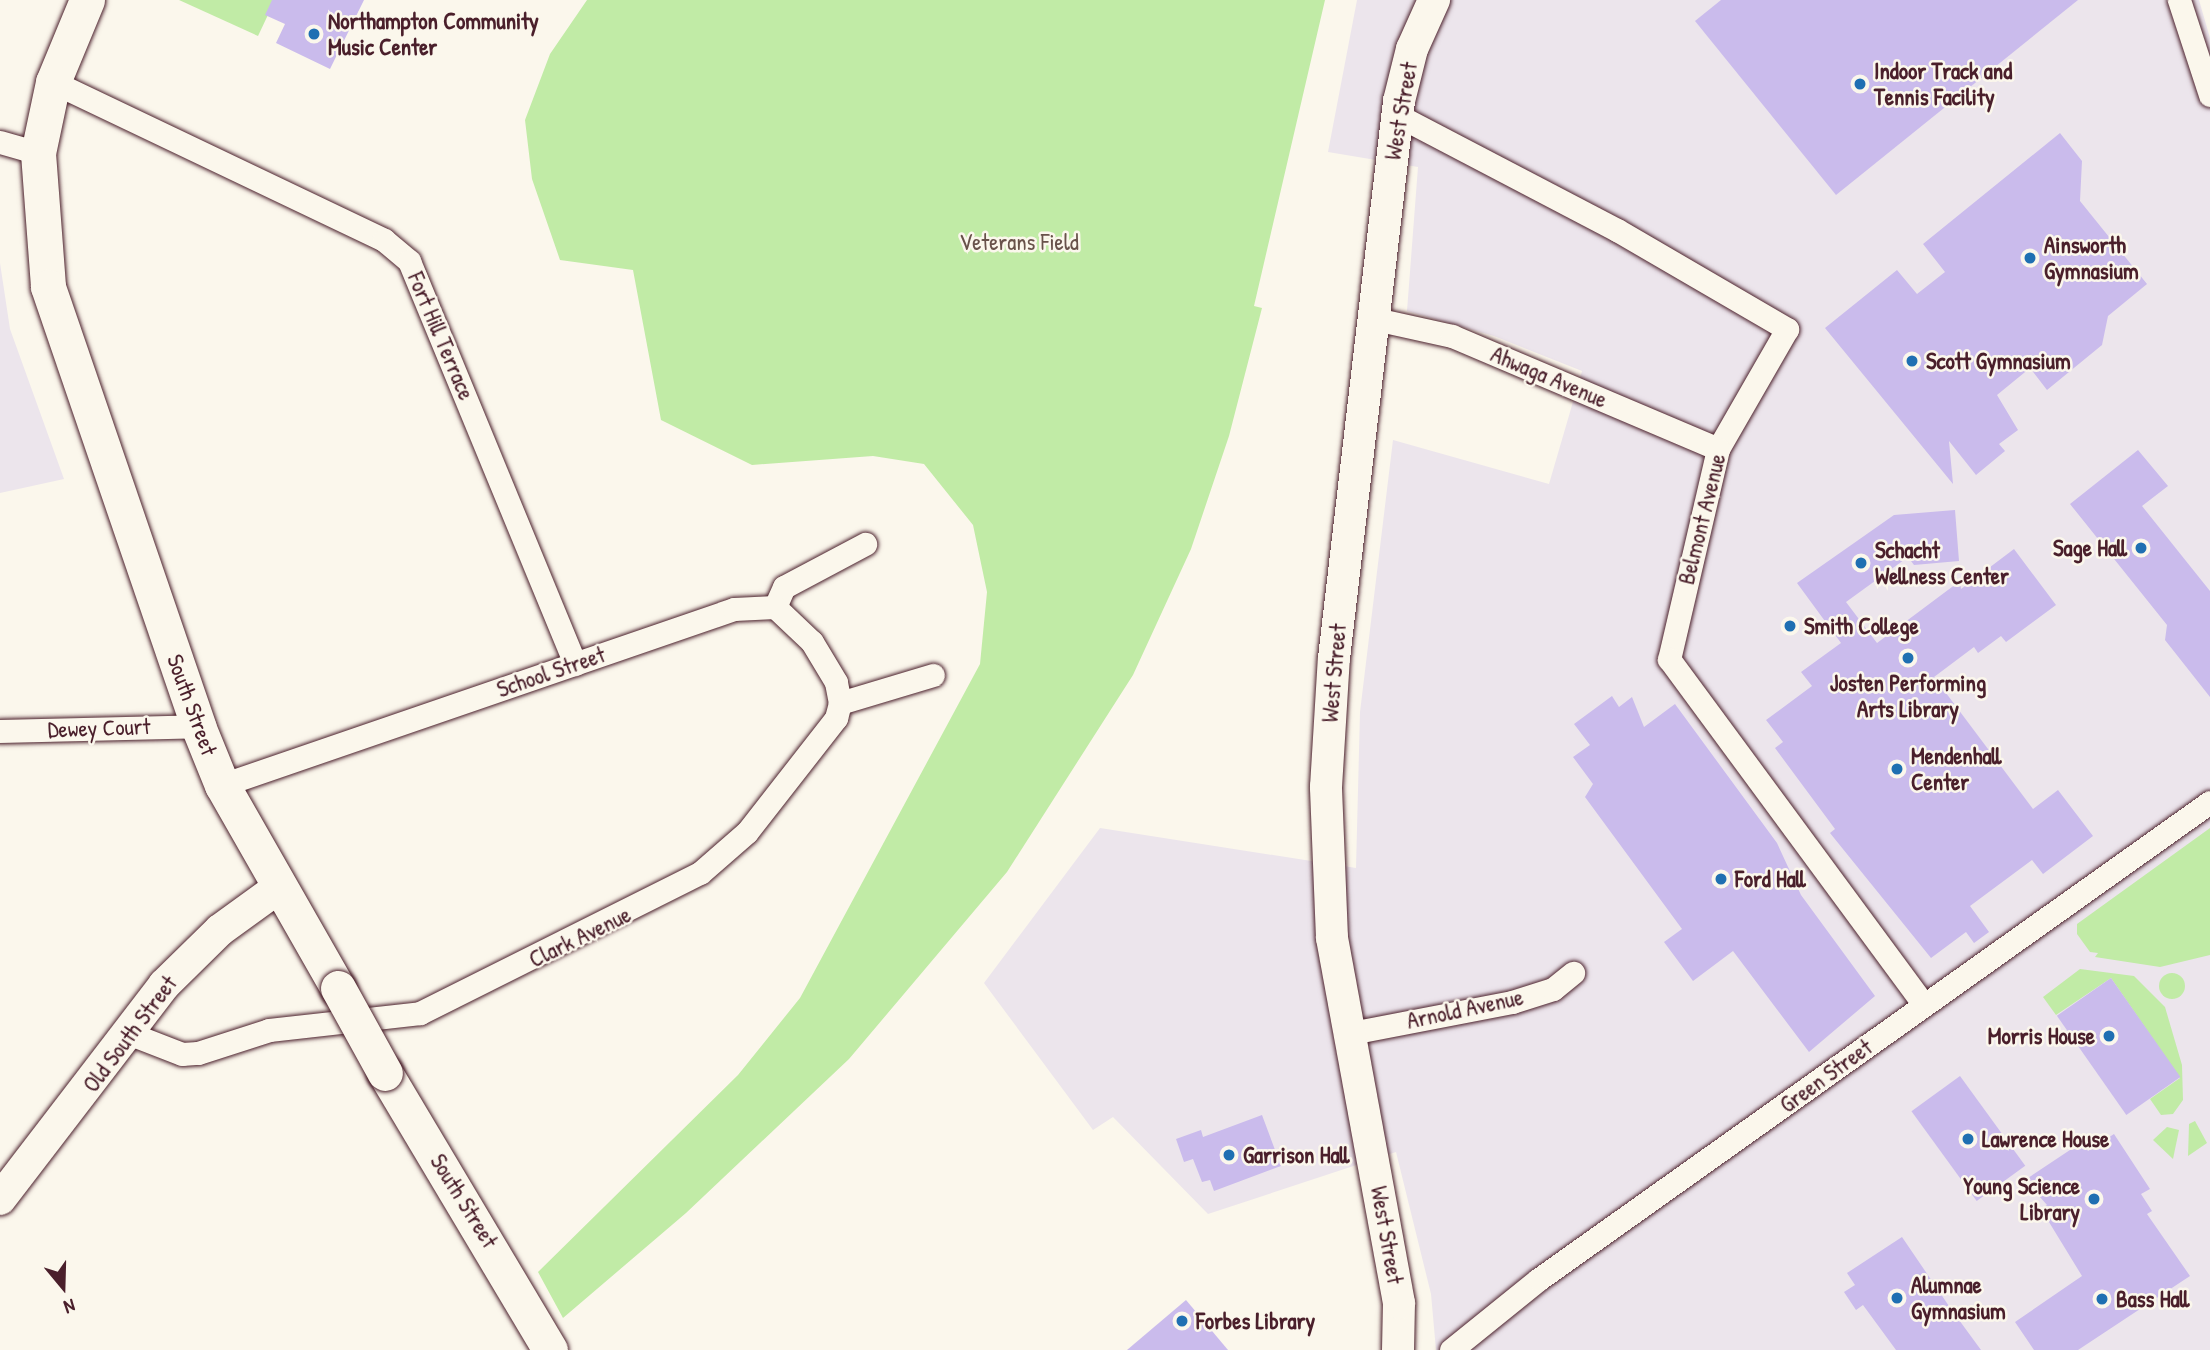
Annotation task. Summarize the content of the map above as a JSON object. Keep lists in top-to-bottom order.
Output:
{
  "streets": {
    "main road": ["West Street", "South Street", "Old South Street"],
    "street": [
      "Fort Hill Terrace",
      "Ahwaga Avenue",
      "Belmont Avenue",
      "School Street",
      "Dewey Court",
      "Clark Avenue",
      "Arnold Avenue",
      "Green Street"
    ]
  },
  "crossings": [
    ["West Street", "Ahwaga Avenue"],
    ["West Street", "Belmont Avenue"],
    ["West Street", "Arnold Avenue"],
    ["Fort Hill Terrace", "School Street"],
    ["Fort Hill Terrace", "South Street"],
    ["Ahwaga Avenue", "Belmont Avenue"],
    ["Belmont Avenue", "Green Street"],
    ["School Street", "South Street"],
    ["South Street", "Dewey Court"],
    ["South Street", "Old South Street"],
    ["Clark Avenue", "Old South Street"]
  ],
  "parks": ["Veterans Field"],
  "places": [
    "Northampton Community Music Center",
    "Indoor Track and Tennis Facility",
    "Ainsworth Gymnasium",
    "Scott Gymnasium",
    "Sage Hall",
    "Schacht Wellness Center",
    "Smith College",
    "Josten Performing Arts Library",
    "Mendenhall Center",
    "Ford Hall",
    "Morris House",
    "Lawrence House",
    "Garrison Hall",
    "Young Science Library",
    "Alumnae Gymnasium",
    "Bass Hall",
    "Forbes Library"
  ],
  "north": "bottom"
}
